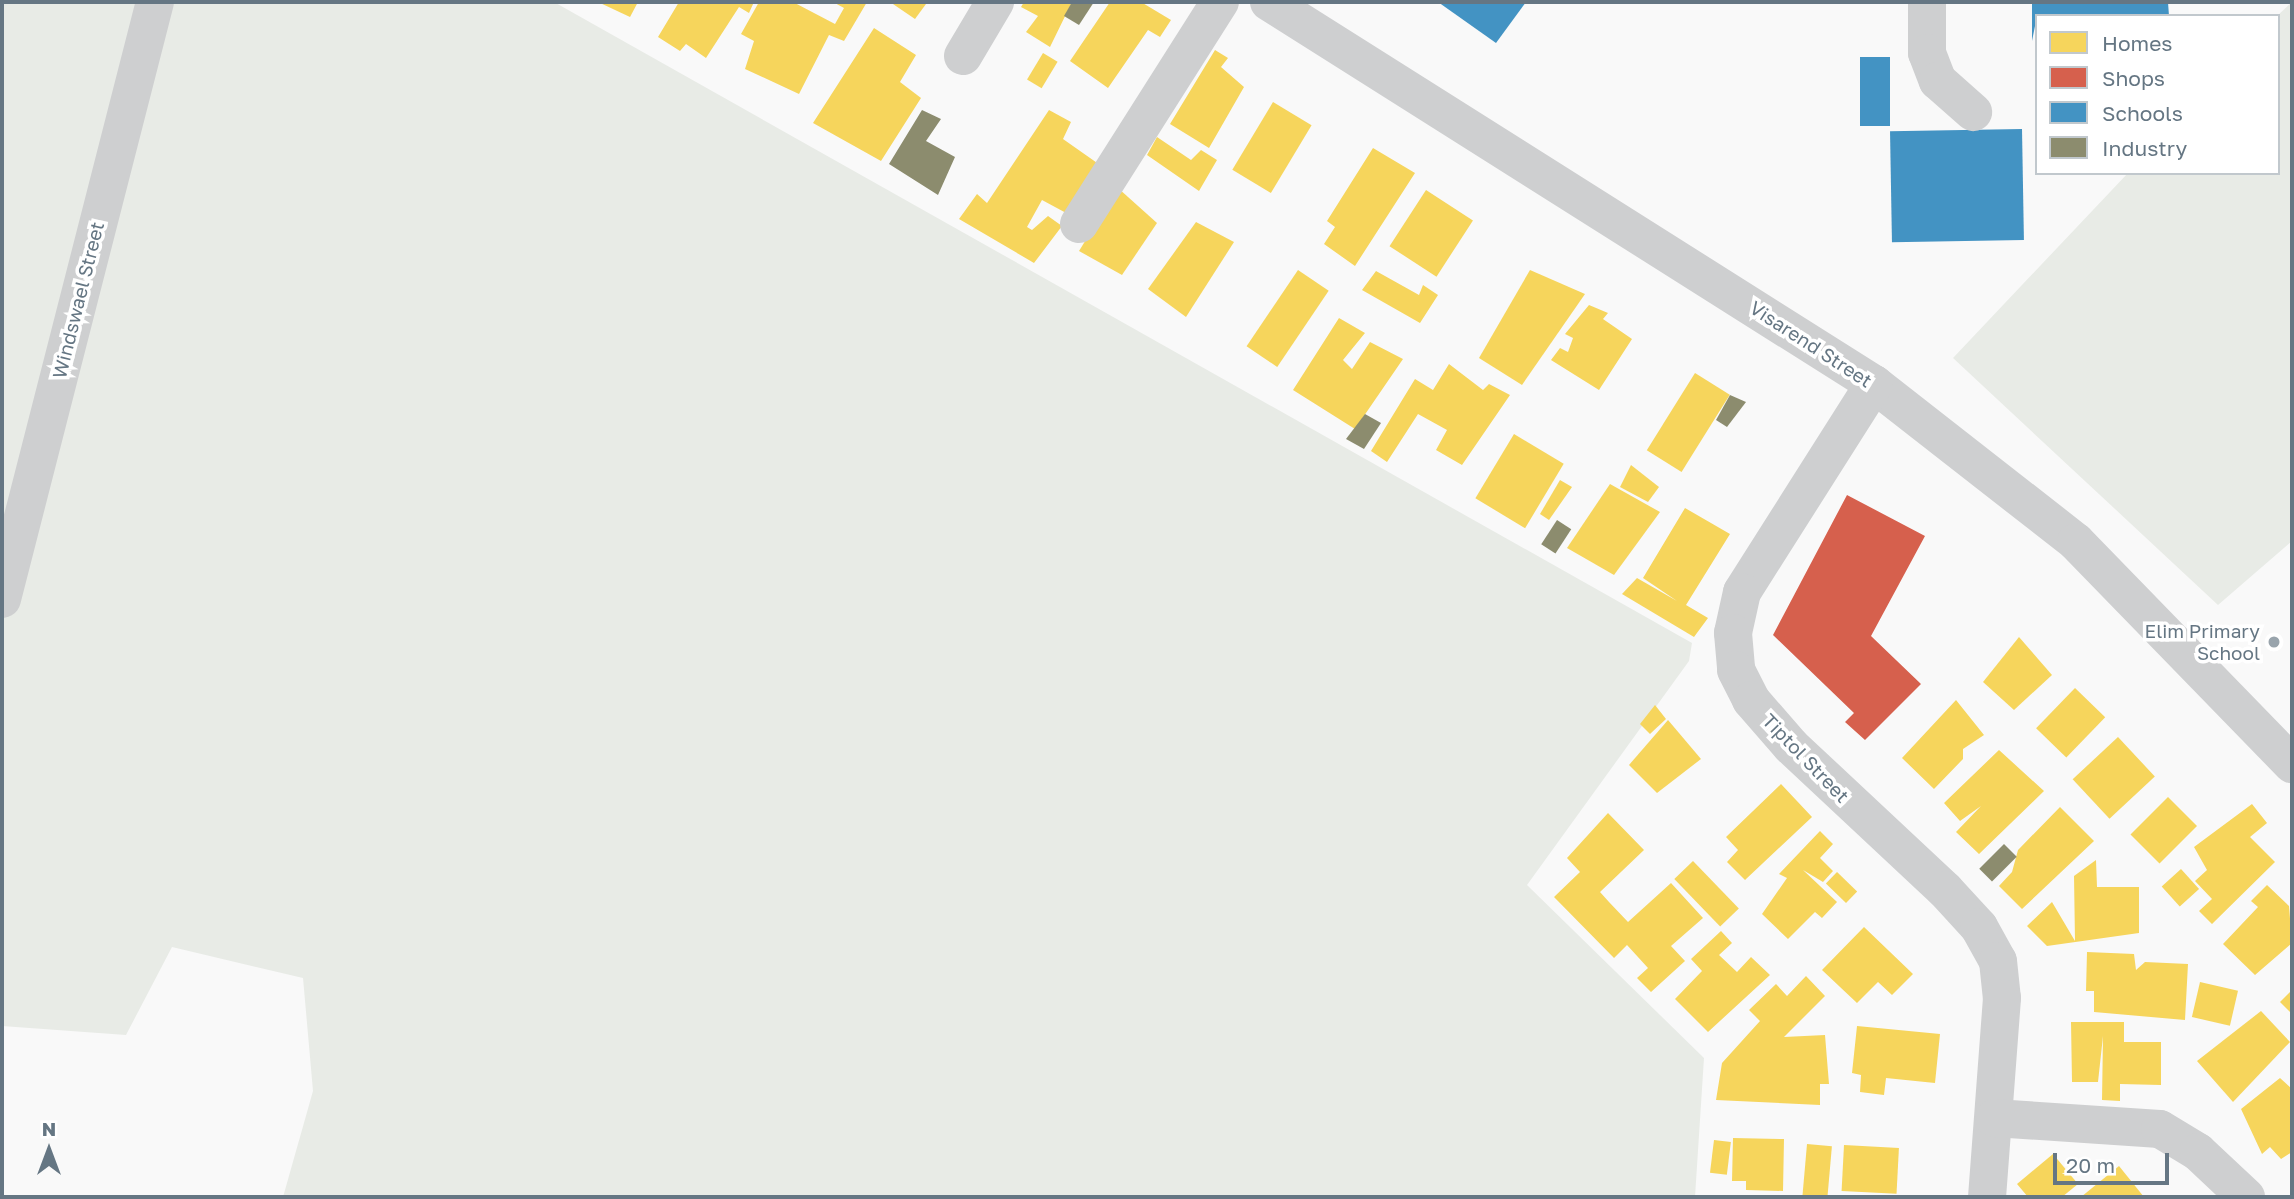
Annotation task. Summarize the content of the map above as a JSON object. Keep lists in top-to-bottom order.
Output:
{
  "streets": {
    "street": ["Windswael Street", "Visarend Street", "Tiptol Street"]
  },
  "crossings": [
    ["Visarend Street", "Tiptol Street"]
  ],
  "places": ["Elim Primary School"],
  "legend": [
    "Homes",
    "Shops",
    "Schools",
    "Industry"
  ],
  "scale_bar": "20 m",
  "north": "top"
}
